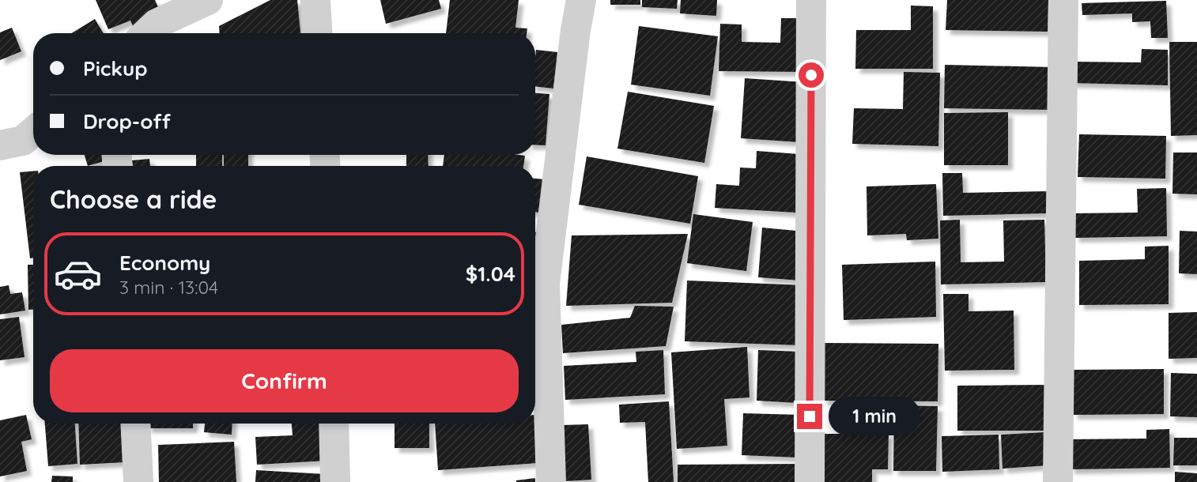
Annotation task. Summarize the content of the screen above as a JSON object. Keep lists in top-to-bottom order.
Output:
{
  "page": {
    "banner": ["Pickup", "Drop-off"],
    "heading": "Choose a ride",
    "list": [
      {
        "name": "Economy",
        "note": "3 min · 13:04",
        "value": "$1.04"
      }
    ],
    "buttons": "Confirm",
    "bubble": "1 min"
  }
}
